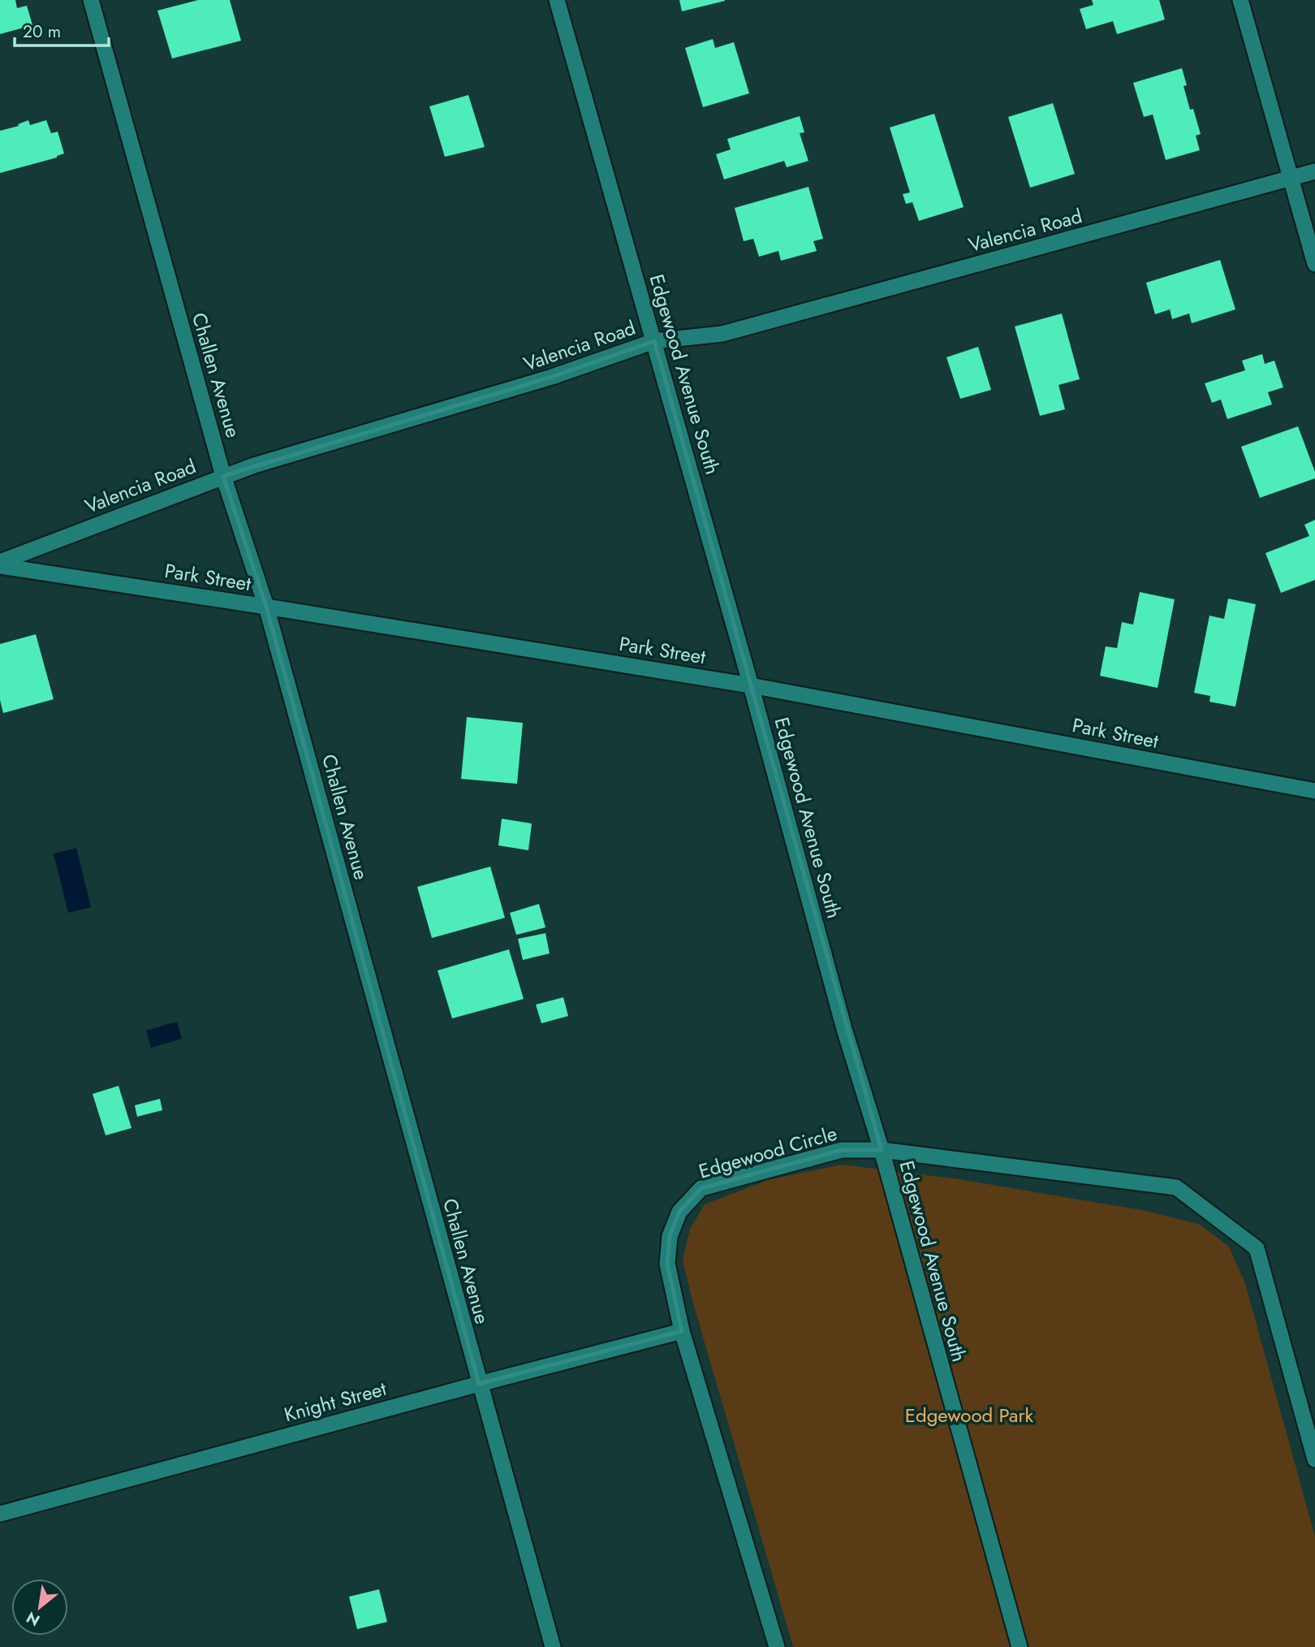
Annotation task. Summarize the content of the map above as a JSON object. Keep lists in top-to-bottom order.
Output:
{
  "streets": {
    "street": [
      "Valencia Road",
      "Edgewood Avenue South",
      "Challen Avenue",
      "Park Street",
      "Edgewood Circle",
      "Knight Street"
    ]
  },
  "crossings": [
    ["Valencia Road", "Edgewood Avenue South"],
    ["Valencia Road", "Challen Avenue"],
    ["Edgewood Avenue South", "Park Street"],
    ["Edgewood Avenue South", "Edgewood Circle"],
    ["Challen Avenue", "Park Street"],
    ["Challen Avenue", "Knight Street"],
    ["Edgewood Circle", "Knight Street"]
  ],
  "parks": ["Edgewood Park"],
  "scale_bar": "20 m",
  "north": "bottom left"
}
